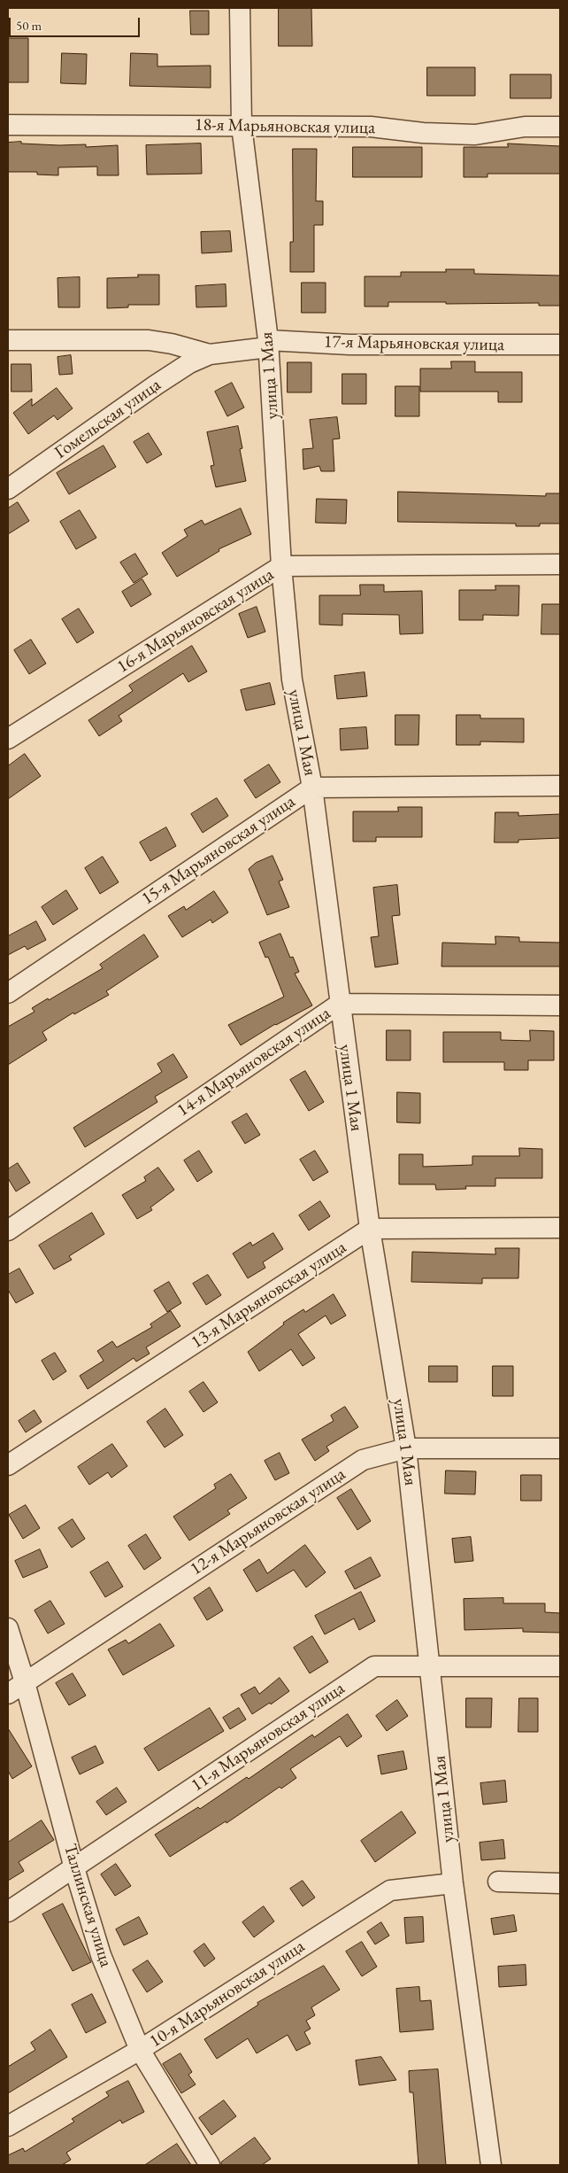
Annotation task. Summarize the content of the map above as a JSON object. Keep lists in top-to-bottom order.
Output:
{
  "streets": {
    "street": [
      "18-я Марьяновская улица",
      "17-я Марьяновская улица",
      "улица 1 Мая",
      "Гомельская улица",
      "16-я Марьяновская улица",
      "15-я Марьяновская улица",
      "14-я Марьяновская улица",
      "13-я Марьяновская улица",
      "12-я Марьяновская улица",
      "11-я Марьяновская улица",
      "Таллинская улица",
      "10-я Марьяновская улица"
    ]
  },
  "crossings": [
    ["18-я Марьяновская улица", "улица 1 Мая"],
    ["17-я Марьяновская улица", "улица 1 Мая"],
    ["17-я Марьяновская улица", "Гомельская улица"],
    ["улица 1 Мая", "16-я Марьяновская улица"],
    ["улица 1 Мая", "15-я Марьяновская улица"],
    ["улица 1 Мая", "14-я Марьяновская улица"],
    ["улица 1 Мая", "13-я Марьяновская улица"],
    ["улица 1 Мая", "12-я Марьяновская улица"],
    ["улица 1 Мая", "11-я Марьяновская улица"],
    ["улица 1 Мая", "10-я Марьяновская улица"],
    ["12-я Марьяновская улица", "Таллинская улица"],
    ["11-я Марьяновская улица", "Таллинская улица"],
    ["Таллинская улица", "10-я Марьяновская улица"]
  ],
  "scale_bar": "50 m"
}
